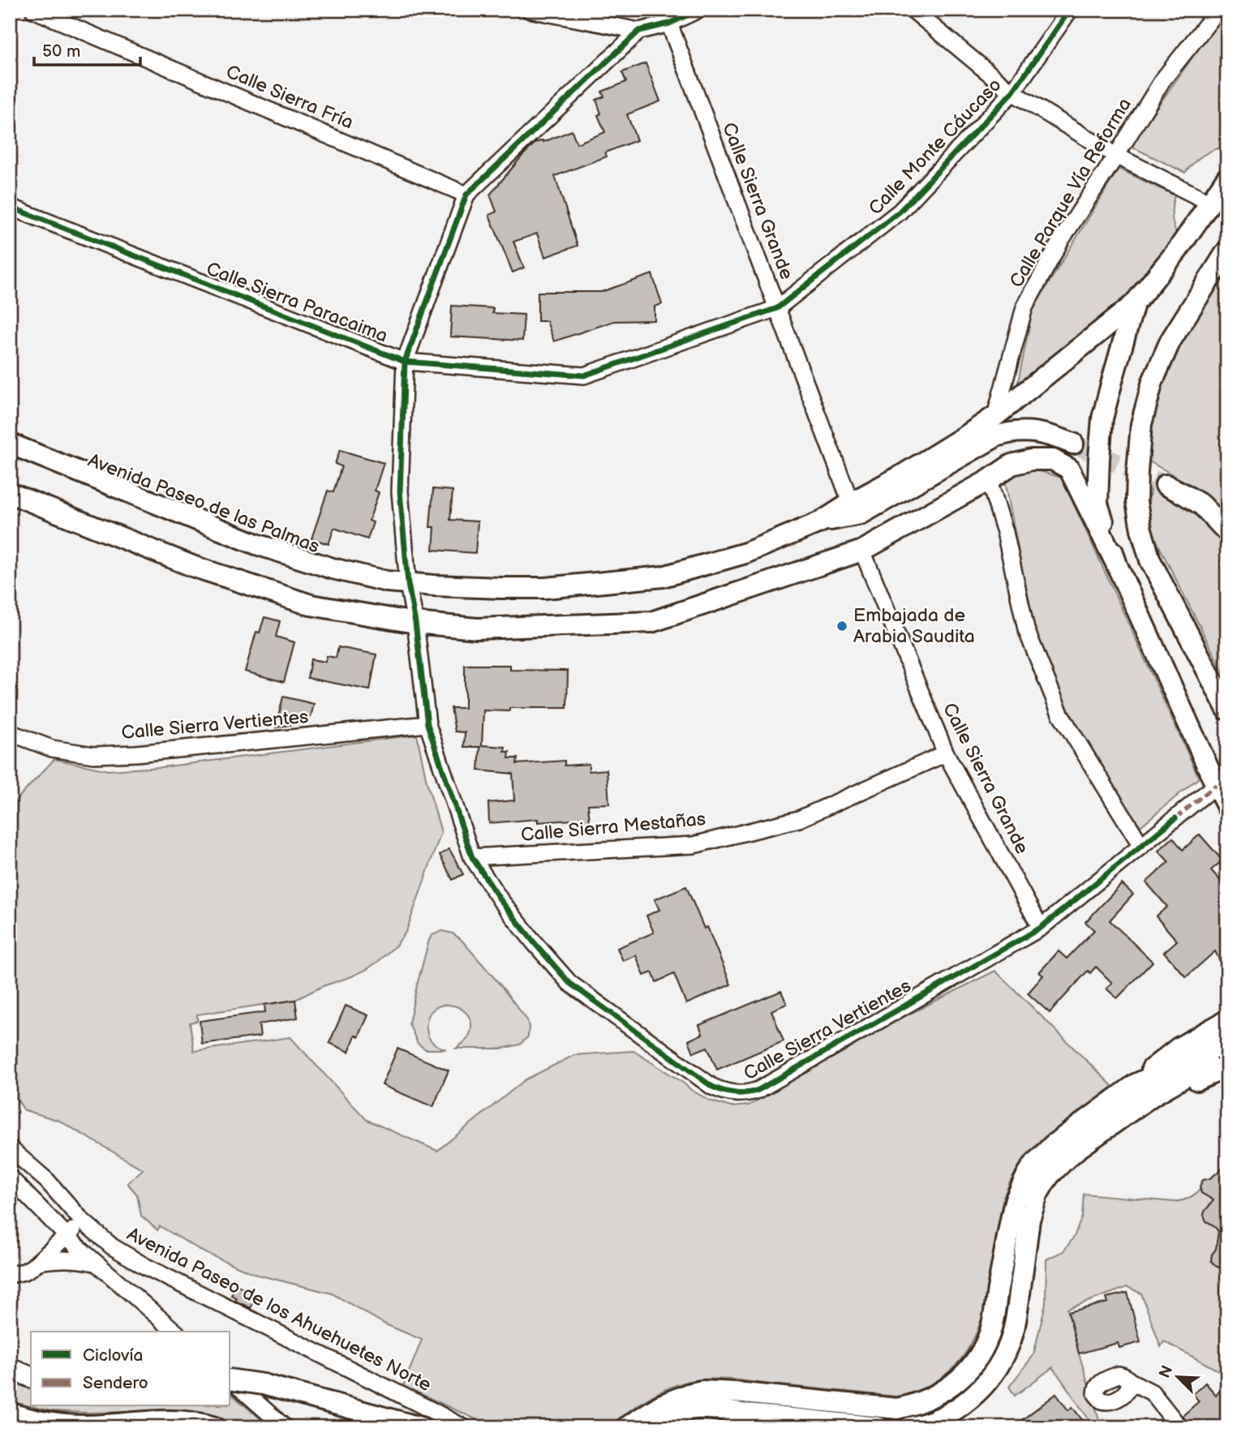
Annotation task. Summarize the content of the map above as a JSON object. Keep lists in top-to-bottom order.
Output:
{
  "streets": {
    "main road": ["Avenida Paseo de las Palmas"],
    "street": [
      "Calle Sierra Fría",
      "Calle Monte Cáucaso",
      "Calle Parque Vía Reforma",
      "Calle Sierra Grande",
      "Calle Sierra Paracaima",
      "Calle Sierra Vertientes",
      "Calle Sierra Mestañas",
      "Avenida Paseo de los Ahuehuetes Norte"
    ]
  },
  "crossings": [
    ["Calle Sierra Fría", "Calle Sierra Vertientes"],
    ["Calle Monte Cáucaso", "Calle Sierra Grande"],
    ["Calle Monte Cáucaso", "Calle Sierra Paracaima"],
    ["Calle Parque Vía Reforma", "Avenida Paseo de las Palmas"],
    ["Calle Sierra Grande", "Calle Sierra Paracaima"],
    ["Calle Sierra Grande", "Avenida Paseo de las Palmas"],
    ["Calle Sierra Grande", "Calle Sierra Vertientes"],
    ["Calle Sierra Grande", "Calle Sierra Mestañas"],
    ["Calle Sierra Paracaima", "Calle Sierra Vertientes"],
    ["Avenida Paseo de las Palmas", "Calle Sierra Vertientes"],
    ["Calle Sierra Vertientes", "Calle Sierra Mestañas"]
  ],
  "places": ["Embajada de Arabia Saudita"],
  "legend": ["Ciclovía", "Sendero"],
  "scale_bar": "50 m",
  "north": "top left"
}
